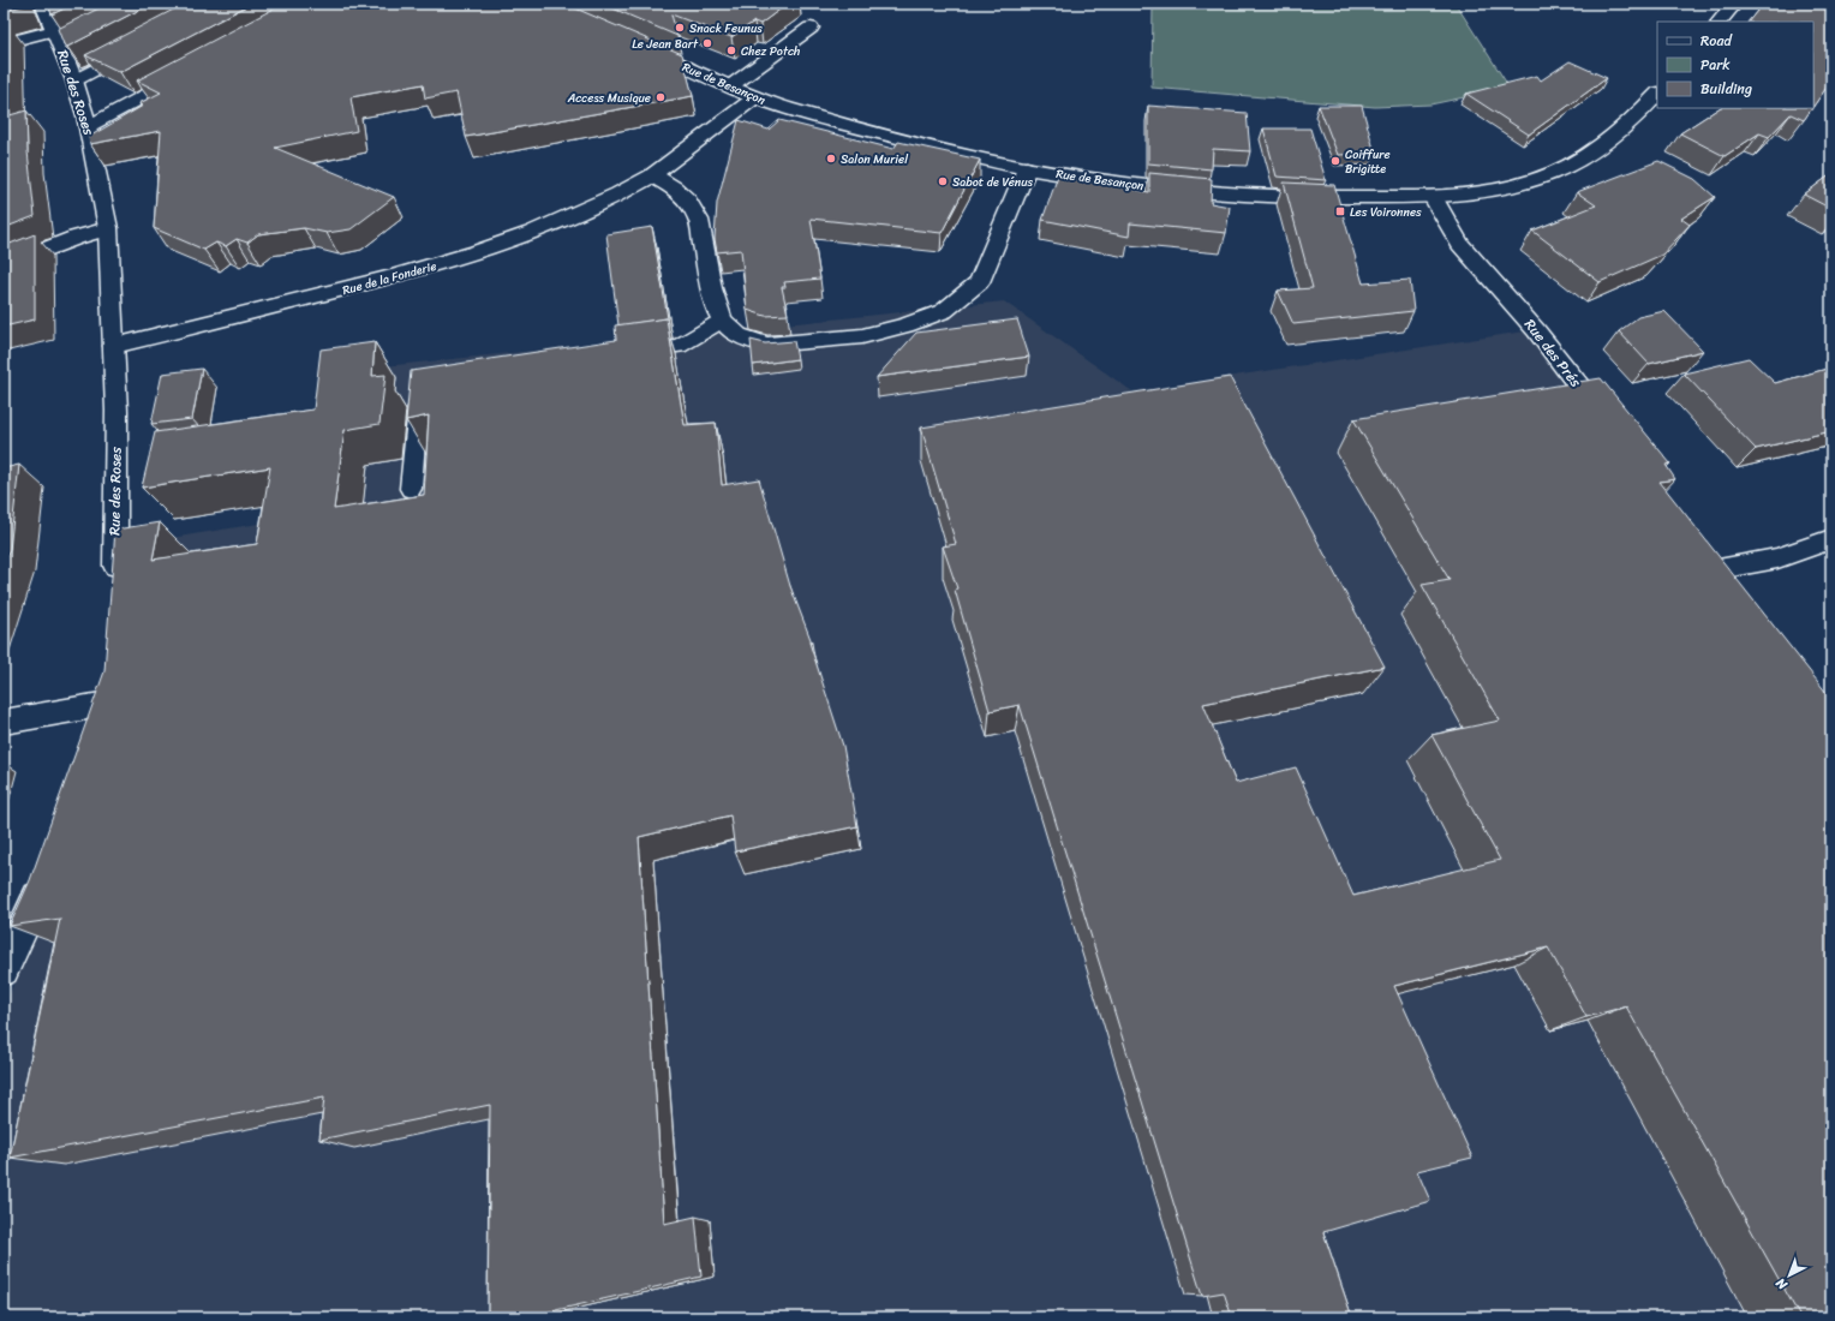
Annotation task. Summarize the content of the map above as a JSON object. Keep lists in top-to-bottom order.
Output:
{
  "streets": {
    "street": [
      "Rue de Besançon",
      "Rue des Roses",
      "Rue de la Fonderie",
      "Rue des Prés"
    ]
  },
  "crossings": [
    ["Rue de Besançon", "Rue de la Fonderie"],
    ["Rue de Besançon", "Rue des Prés"],
    ["Rue des Roses", "Rue de la Fonderie"]
  ],
  "places": {
    "other": [
      "Snack Feunus",
      "Le Jean Bart",
      "Chez Potch",
      "Access Musique",
      "Salon Muriel",
      "Coiffure Brigitte",
      "Sabot de Vénus"
    ],
    "transit": ["Les Voironnes"]
  },
  "legend": ["Road", "Park", "Building"],
  "north": "bottom left"
}
